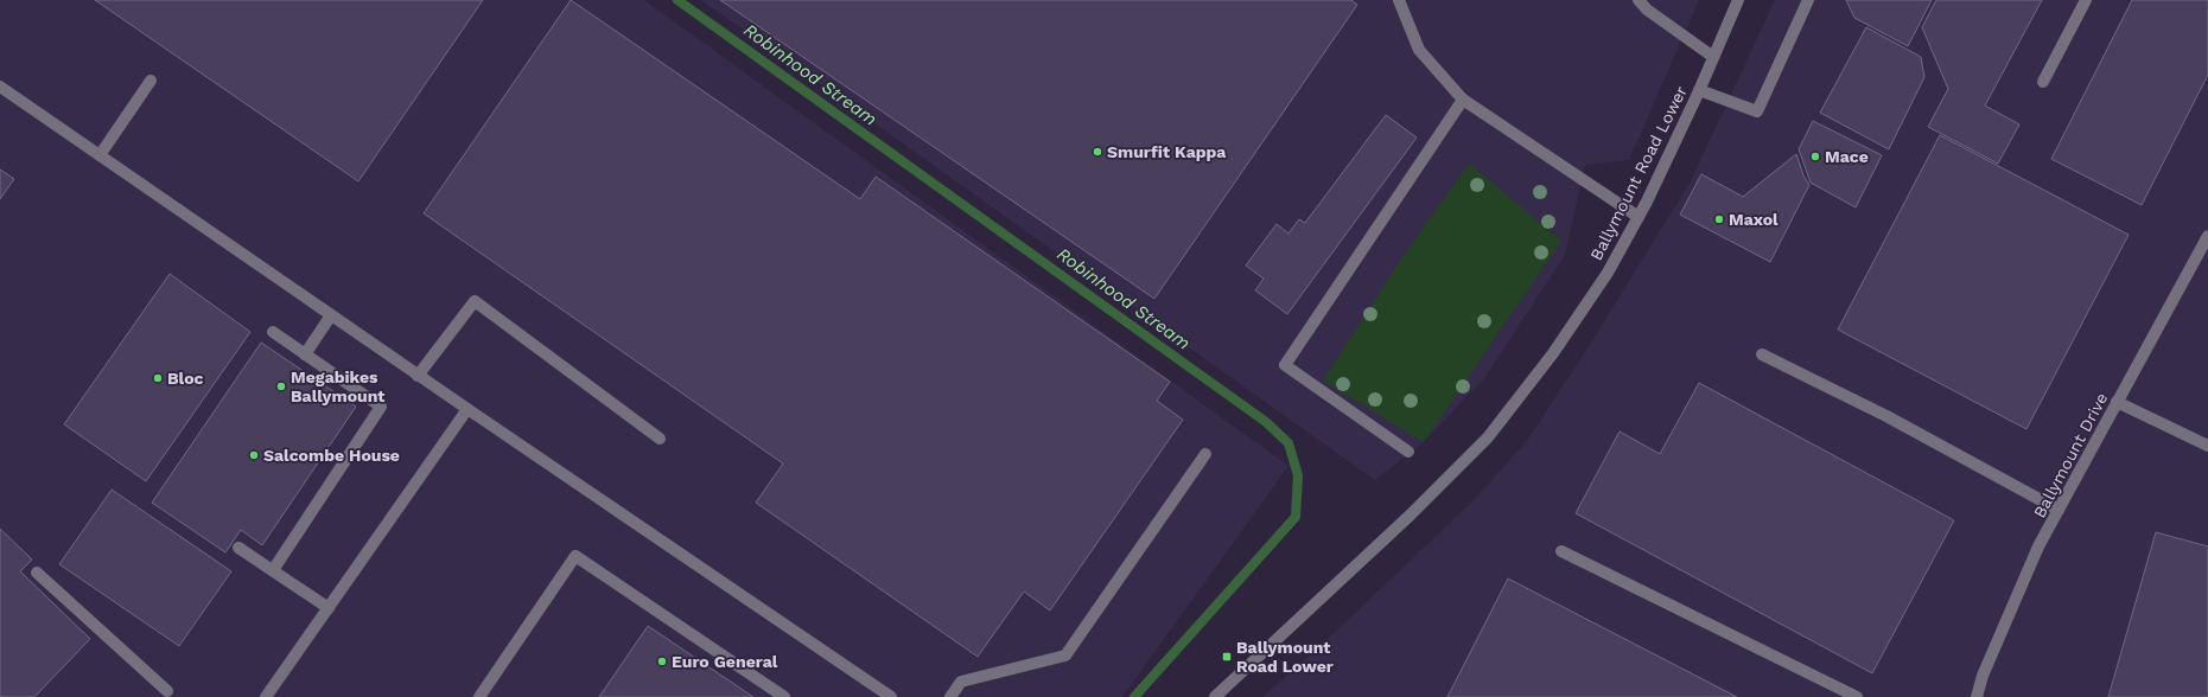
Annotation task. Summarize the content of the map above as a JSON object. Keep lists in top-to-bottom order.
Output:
{
  "streets": {
    "street": ["Ballymount Road Lower", "Ballymount Drive"]
  },
  "water": ["Robinhood Stream"],
  "places": {
    "other": [
      "Smurfit Kappa",
      "Mace",
      "Maxol",
      "Bloc",
      "Megabikes Ballymount",
      "Salcombe House",
      "Euro General"
    ],
    "transit": ["Ballymount Road Lower"]
  }
}
